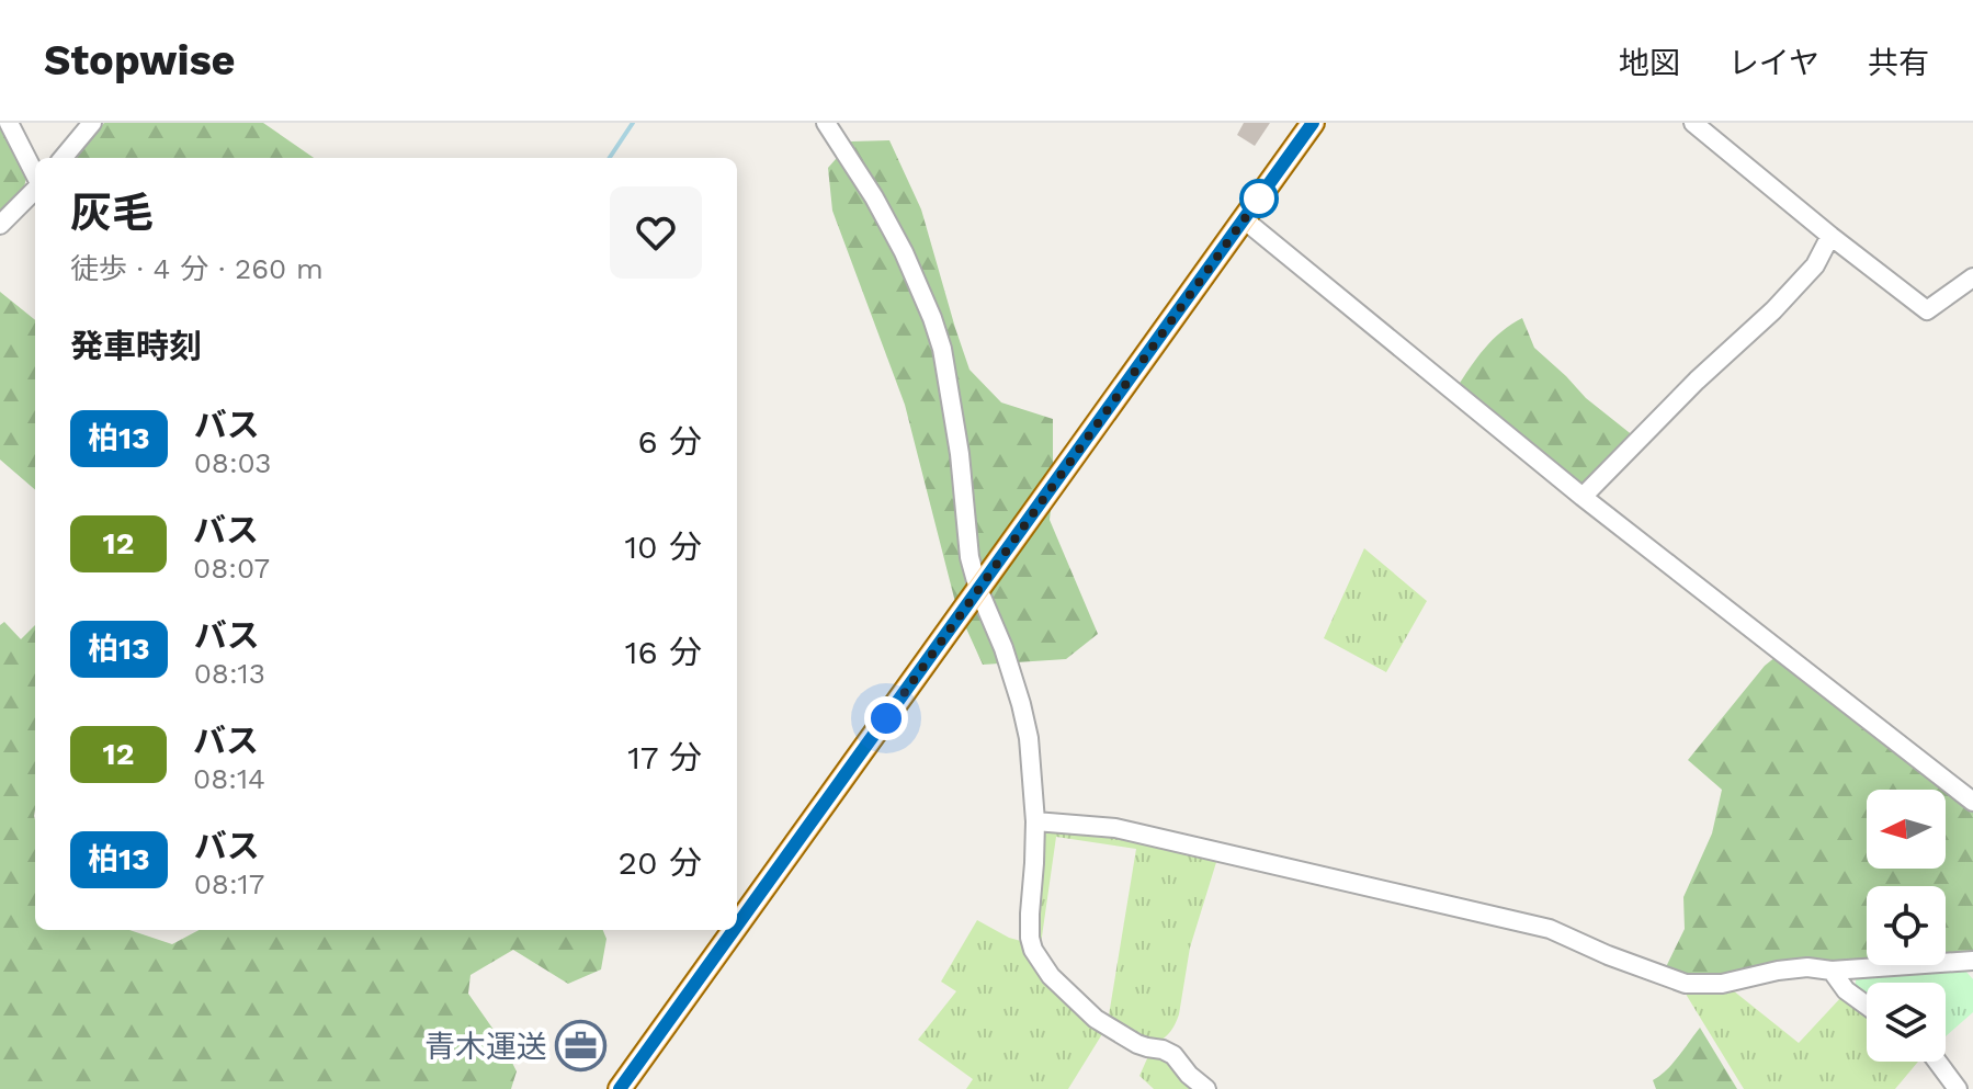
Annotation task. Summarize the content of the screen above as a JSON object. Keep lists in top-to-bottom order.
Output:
{
  "places": {
    "office": ["青木運送"]
  },
  "lines": ["bus line 柏13"],
  "north": "left",
  "page": {
    "header": "Stopwise",
    "nav": ["地図", "レイヤ", "共有"],
    "heading": [
      ["灰毛", "徒歩 · 4 分 · 260 m"],
      "発車時刻"
    ],
    "list": [
      {
        "mark": "柏13",
        "name": "バス",
        "note": "08:03",
        "value": "6 分"
      },
      {
        "mark": "12",
        "name": "バス",
        "note": "08:07",
        "value": "10 分"
      },
      {
        "mark": "柏13",
        "name": "バス",
        "note": "08:13",
        "value": "16 分"
      },
      {
        "mark": "12",
        "name": "バス",
        "note": "08:14",
        "value": "17 分"
      },
      {
        "mark": "柏13",
        "name": "バス",
        "note": "08:17",
        "value": "20 分"
      }
    ]
  }
}
